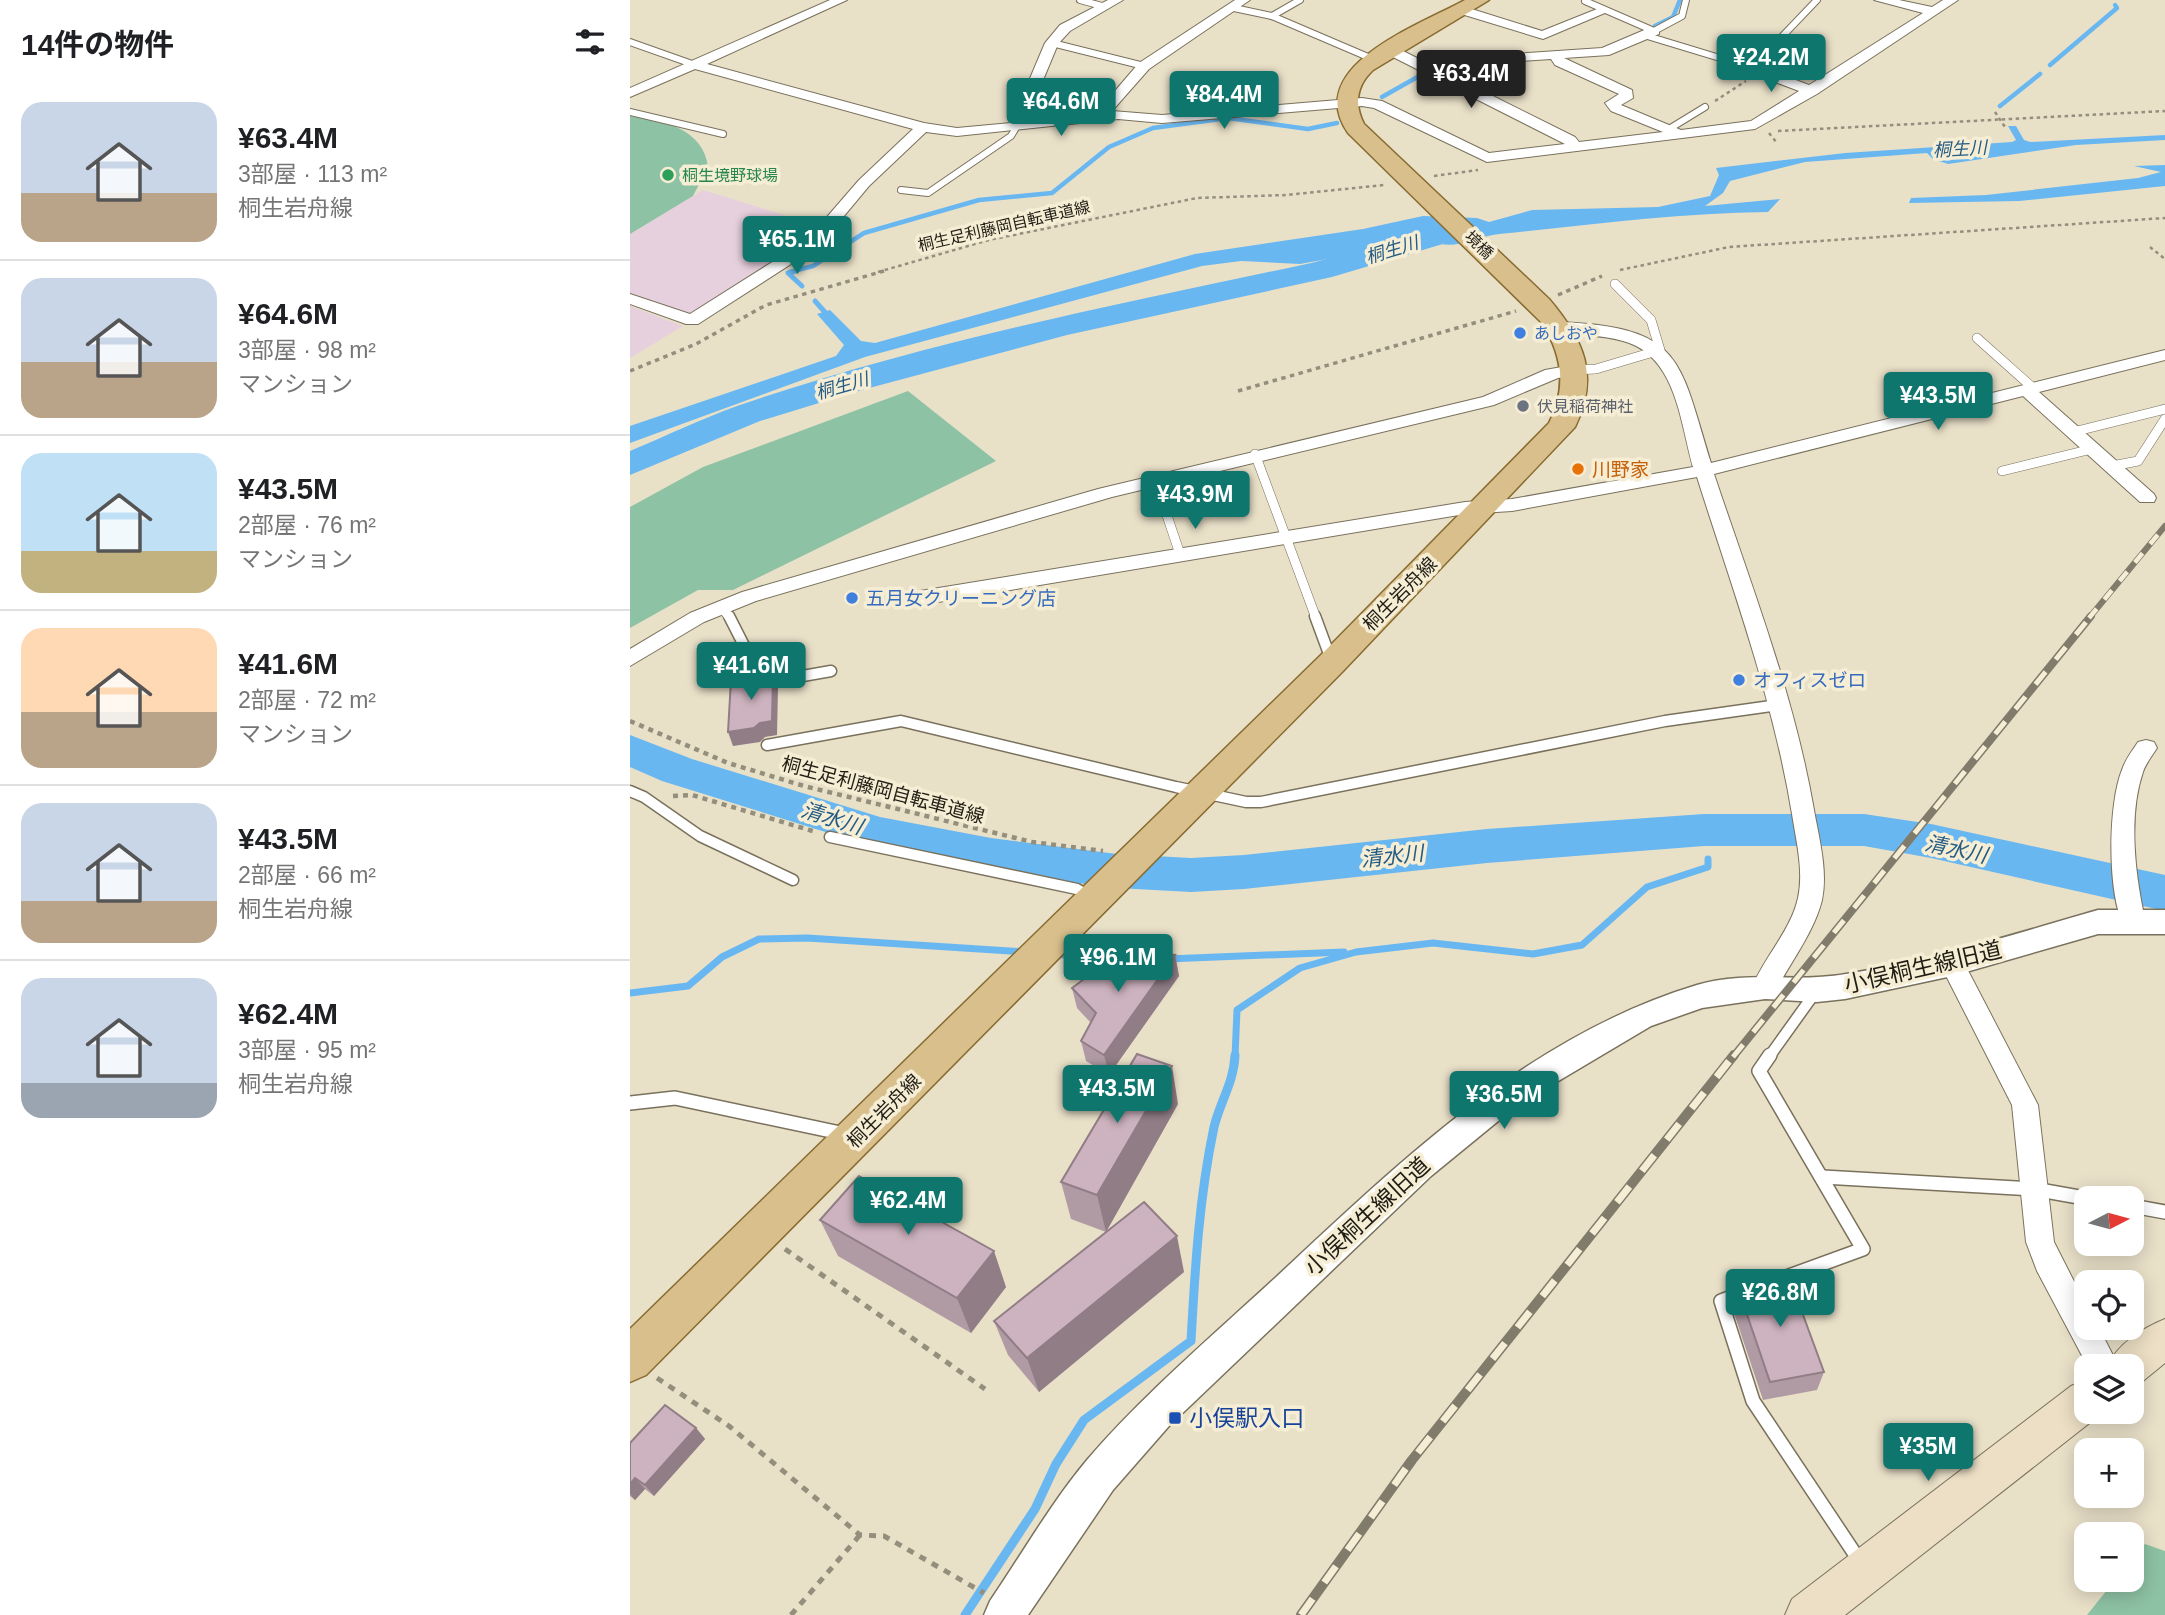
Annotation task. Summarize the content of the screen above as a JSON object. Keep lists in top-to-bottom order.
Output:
{
  "streets": {
    "main road": ["境橋", "桐生岩舟線"],
    "street": ["小俣桐生線旧道"],
    "path": ["桐生足利藤岡自転車道線"]
  },
  "crossings": [
    ["桐生足利藤岡自転車道線", "桐生岩舟線"],
    ["境橋", "桐生岩舟線"]
  ],
  "water": ["桐生川", "清水川"],
  "places": {
    "other": [
      "桐生境野球場",
      "あしおや",
      "伏見稲荷神社",
      "川野家",
      "五月女クリーニング店",
      "オフィスゼロ"
    ],
    "transit": ["小俣駅入口"]
  },
  "north": "right",
  "page": {
    "heading": "14件の物件",
    "price": [
      "¥24.2M",
      "¥63.4M",
      "¥84.4M",
      "¥64.6M",
      "¥65.1M",
      "¥43.5M",
      "¥43.9M",
      "¥41.6M",
      "¥96.1M",
      "¥43.5M",
      "¥36.5M",
      "¥62.4M",
      "¥26.8M",
      "¥35M"
    ],
    "list": [
      {
        "name": "¥63.4M",
        "note": "3部屋 · 113 m² · 桐生岩舟線"
      },
      {
        "name": "¥64.6M",
        "note": "3部屋 · 98 m² · マンション"
      },
      {
        "name": "¥43.5M",
        "note": "2部屋 · 76 m² · マンション"
      },
      {
        "name": "¥41.6M",
        "note": "2部屋 · 72 m² · マンション"
      },
      {
        "name": "¥43.5M",
        "note": "2部屋 · 66 m² · 桐生岩舟線"
      },
      {
        "name": "¥62.4M",
        "note": "3部屋 · 95 m² · 桐生岩舟線"
      }
    ],
    "map_buttons": ["+", "−"]
  }
}
